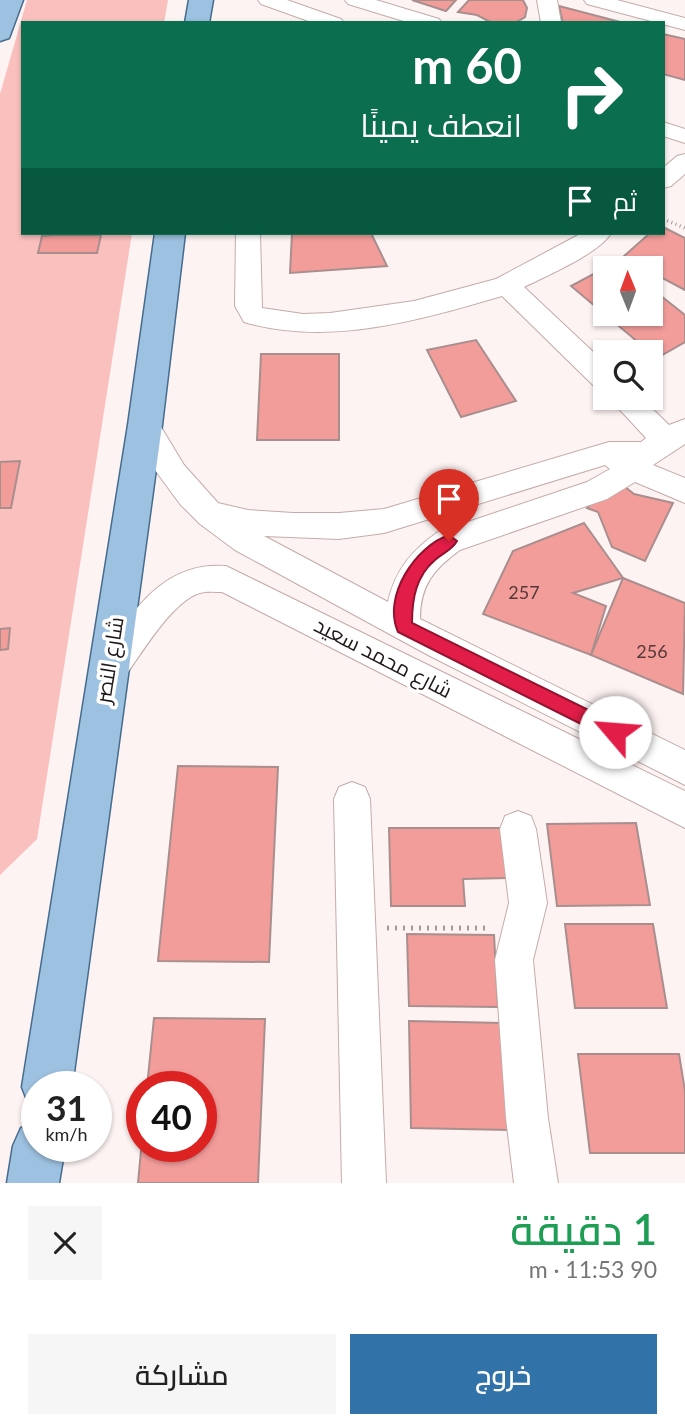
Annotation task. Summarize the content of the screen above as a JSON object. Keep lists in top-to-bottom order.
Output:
{
  "streets": {
    "main road": ["شارع النصر"],
    "street": ["شارع محمد سعيد"]
  },
  "crossings": [
    ["شارع محمد سعيد", "شارع النصر"]
  ],
  "house_numbers": ["257", "256"],
  "north": "top",
  "page": {
    "turn": ["60 m", "انعطف يمينًا"],
    "then": "ثم",
    "speed": "31 km/h",
    "limit": "40",
    "heading": ["1 دقيقة", "90 m · 11:53"],
    "buttons": ["خروج", "مشاركة"]
  }
}
